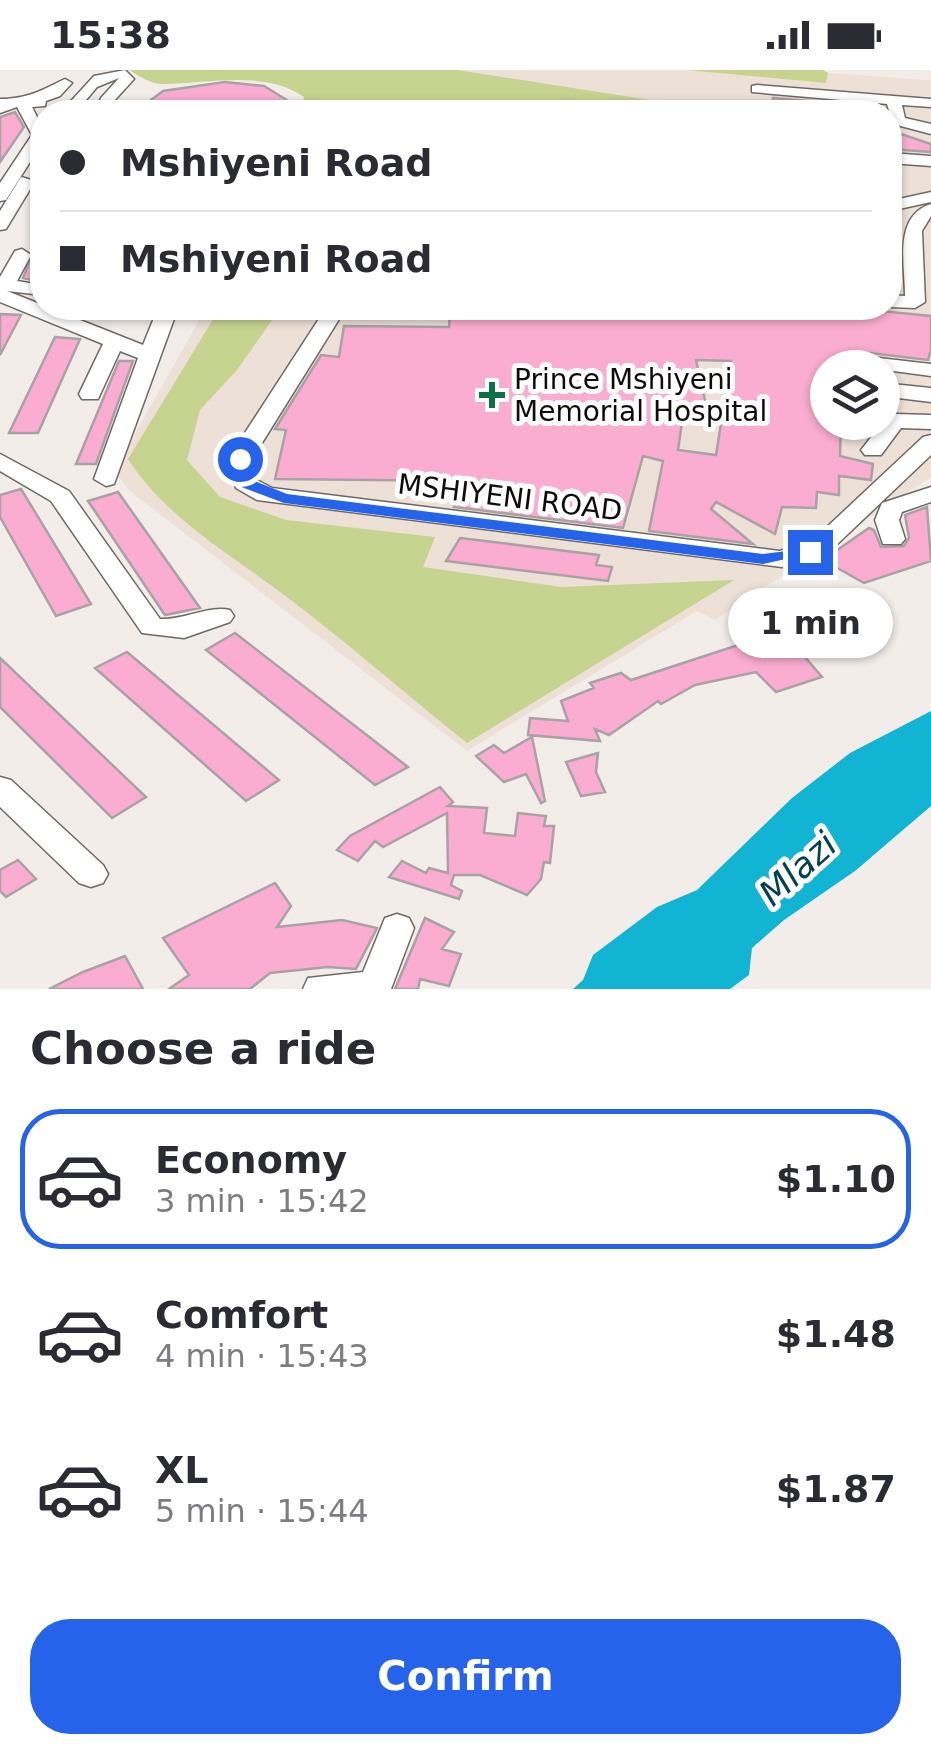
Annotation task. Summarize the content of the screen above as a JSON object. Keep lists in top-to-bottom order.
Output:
{
  "streets": {
    "street": ["MSHIYENI ROAD"]
  },
  "water": ["Mlazi"],
  "places": {
    "health": ["Prince Mshiyeni Memorial Hospital"]
  },
  "page": {
    "status": "15:38",
    "banner": ["Mshiyeni Road", "Mshiyeni Road"],
    "bubble": "1 min",
    "heading": "Choose a ride",
    "list": [
      {
        "name": "Economy",
        "note": "3 min · 15:42",
        "value": "$1.10"
      },
      {
        "name": "Comfort",
        "note": "4 min · 15:43",
        "value": "$1.48"
      },
      {
        "name": "XL",
        "note": "5 min · 15:44",
        "value": "$1.87"
      }
    ],
    "buttons": "Confirm"
  }
}
